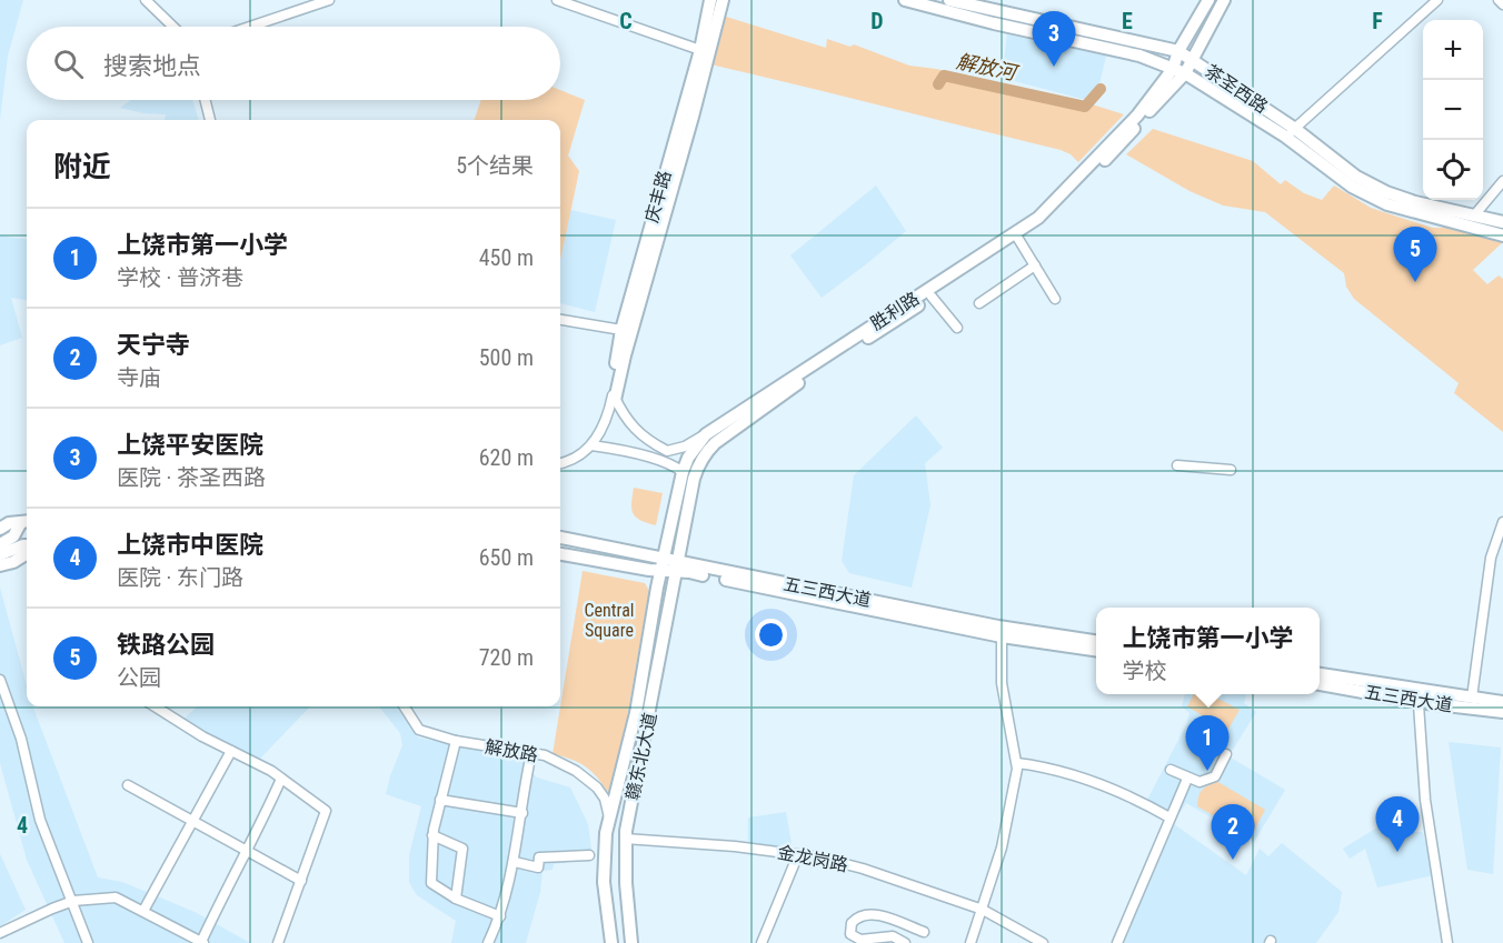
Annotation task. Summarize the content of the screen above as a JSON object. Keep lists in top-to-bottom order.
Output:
{
  "streets": {
    "main road": [
      "茶圣西路",
      "庆丰路",
      "胜利路",
      "五三西大道",
      "赣东北大道"
    ],
    "street": ["解放路", "金龙岗路"]
  },
  "crossings": [
    ["茶圣西路", "胜利路"],
    ["胜利路", "五三西大道"],
    ["胜利路", "解放路"],
    ["胜利路", "赣东北大道"],
    ["五三西大道", "赣东北大道"],
    ["赣东北大道", "金龙岗路"]
  ],
  "water": ["解放河"],
  "parks": ["Central Square"],
  "page": {
    "pins": [
      "3",
      "5",
      "1",
      "4",
      "2"
    ],
    "map_buttons": ["+", "−"],
    "search": "搜索地点",
    "heading": ["附近", "5个结果"],
    "list": [
      {
        "mark": "1",
        "name": "上饶市第一小学",
        "note": "学校 · 普济巷",
        "value": "450 m"
      },
      {
        "mark": "2",
        "name": "天宁寺",
        "note": "寺庙",
        "value": "500 m"
      },
      {
        "mark": "3",
        "name": "上饶平安医院",
        "note": "医院 · 茶圣西路",
        "value": "620 m"
      },
      {
        "mark": "4",
        "name": "上饶市中医院",
        "note": "医院 · 东门路",
        "value": "650 m"
      },
      {
        "mark": "5",
        "name": "铁路公园",
        "note": "公园",
        "value": "720 m"
      }
    ],
    "popup": ["上饶市第一小学", "学校"]
  },
  "grid": {
    "columns": [
      "C",
      "D",
      "E",
      "F"
    ],
    "rows": ["4"]
  }
}
